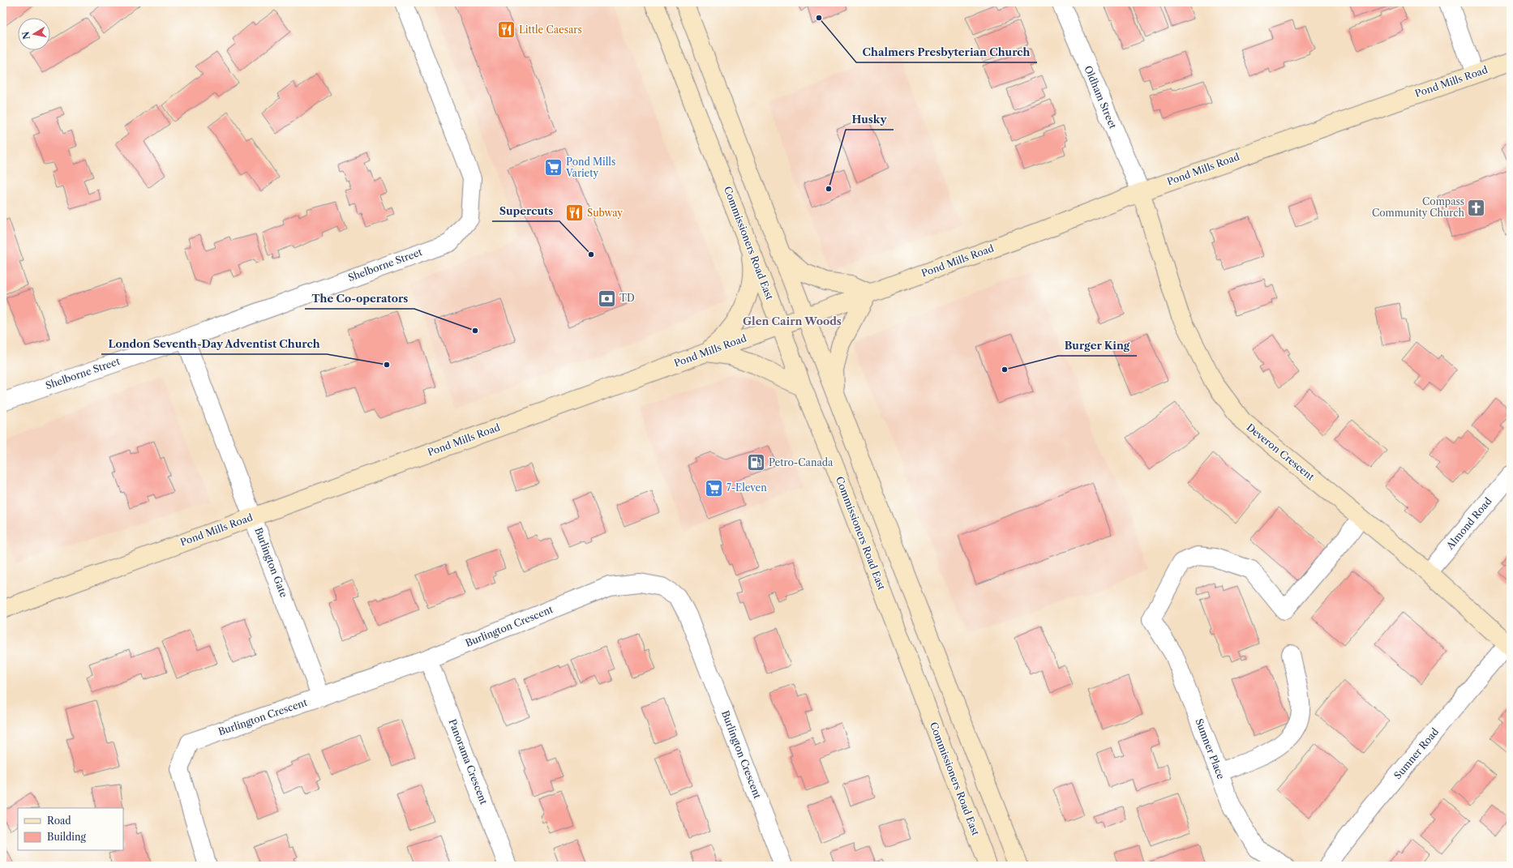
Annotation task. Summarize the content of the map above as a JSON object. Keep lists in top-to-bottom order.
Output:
{
  "streets": {
    "main road": ["Pond Mills Road", "Commissioners Road East", "Deveron Crescent"],
    "street": [
      "Oldham Street",
      "Shelborne Street",
      "Almond Road",
      "Burlington Gate",
      "Burlington Crescent",
      "Sumner Place",
      "Sumner Road",
      "Panorama Crescent"
    ]
  },
  "crossings": [
    ["Pond Mills Road", "Oldham Street"],
    ["Pond Mills Road", "Commissioners Road East"],
    ["Pond Mills Road", "Deveron Crescent"],
    ["Pond Mills Road", "Burlington Gate"],
    ["Oldham Street", "Deveron Crescent"],
    ["Shelborne Street", "Burlington Gate"],
    ["Deveron Crescent", "Almond Road"],
    ["Deveron Crescent", "Sumner Place"],
    ["Deveron Crescent", "Sumner Road"],
    ["Burlington Gate", "Burlington Crescent"],
    ["Burlington Crescent", "Panorama Crescent"]
  ],
  "districts": ["Glen Cairn Woods"],
  "places": {
    "other": [
      "Chalmers Presbyterian Church",
      "Husky",
      "Supercuts",
      "The Co-operators",
      "London Seventh-Day Adventist Church",
      "Burger King"
    ],
    "restaurant": ["Little Caesars", "Subway"],
    "supermarket": ["Pond Mills Variety", "7-Eleven"],
    "church": ["Compass Community Church"],
    "bank": ["TD"],
    "fuel station": ["Petro-Canada"]
  },
  "legend": ["Road", "Building"],
  "north": "left"
}
